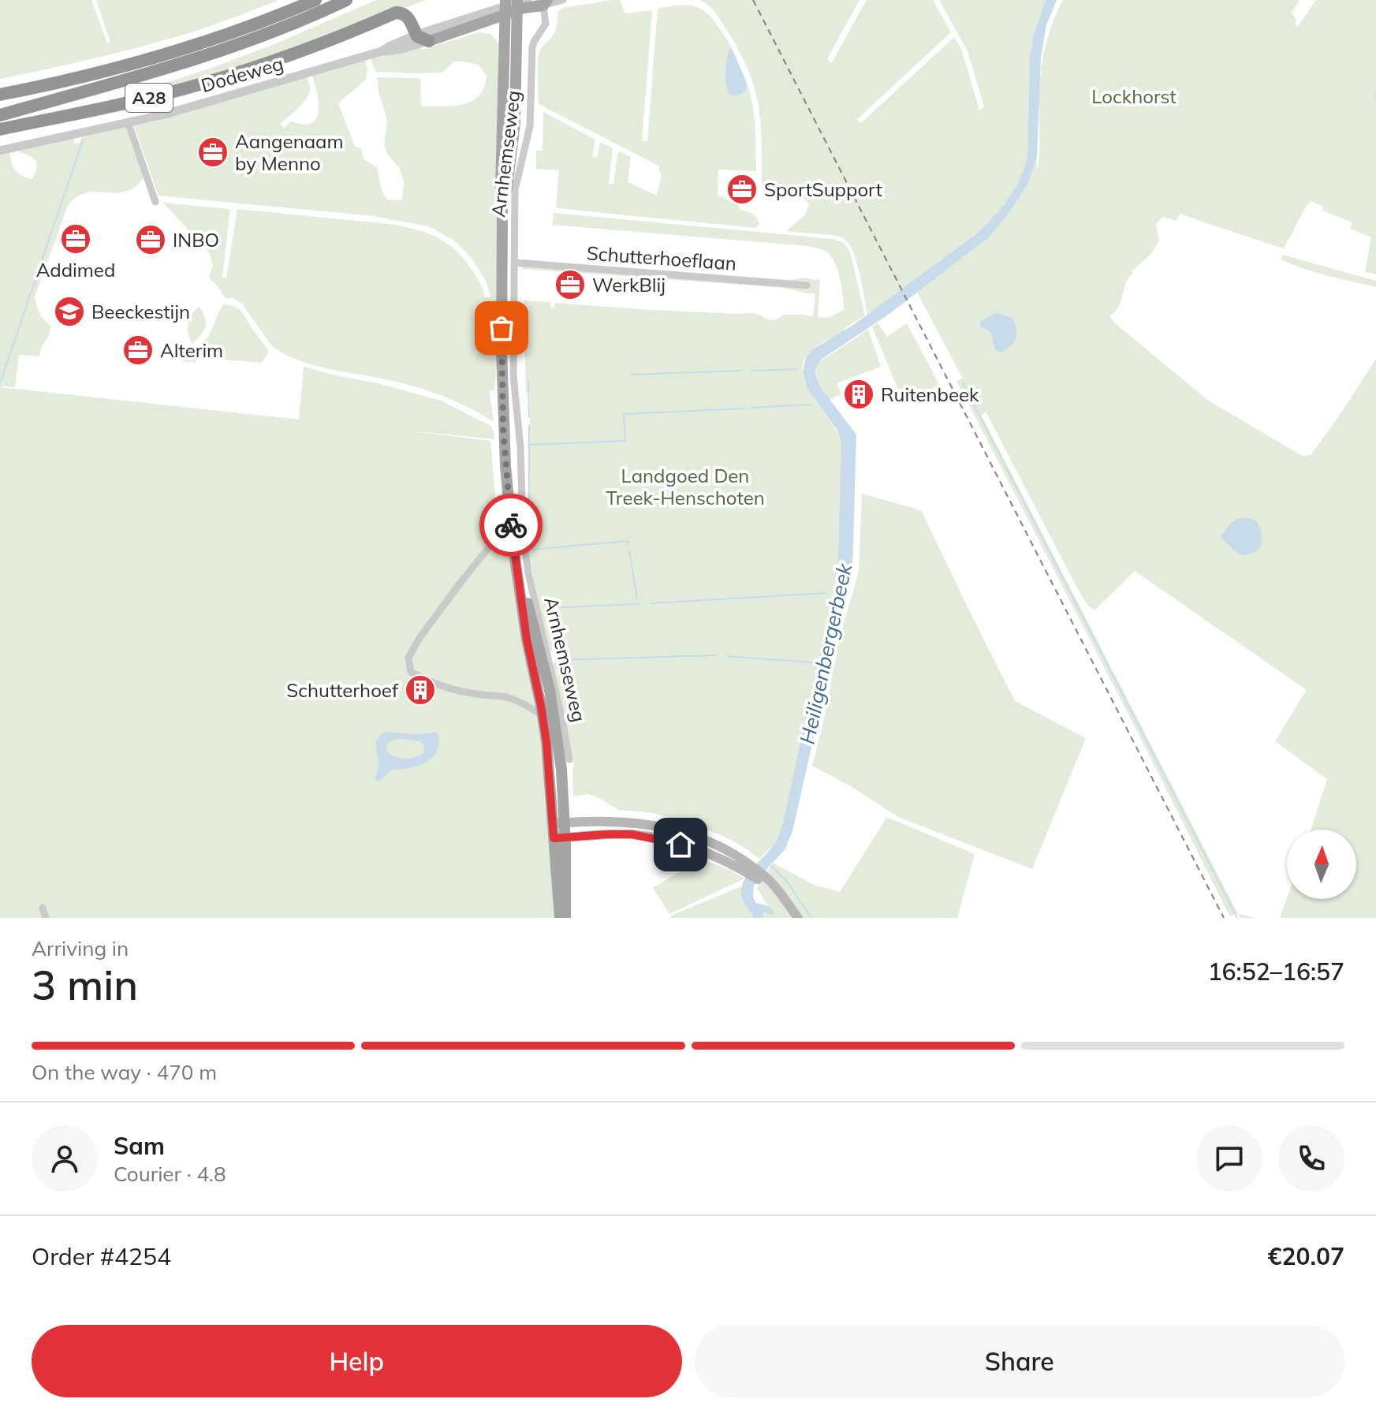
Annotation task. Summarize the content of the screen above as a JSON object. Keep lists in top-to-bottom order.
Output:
{
  "streets": {
    "highway": ["A28"],
    "main road": ["Dodeweg", "Arnhemseweg"],
    "street": ["Schutterhoeflaan"]
  },
  "crossings": [
    ["Dodeweg", "A28"],
    ["Dodeweg", "Arnhemseweg"],
    ["Arnhemseweg", "Schutterhoeflaan"]
  ],
  "water": ["Heiligenbergerbeek"],
  "parks": ["Lockhorst", "Landgoed Den Treek-Henschoten"],
  "places": {
    "office": [
      "Aangenaam by Menno",
      "SportSupport",
      "Addimed",
      "INBO",
      "WerkBlij",
      "Alterim"
    ],
    "school or university": ["Beeckestijn"],
    "building": ["Ruitenbeek", "Schutterhoef"]
  },
  "north": "top",
  "page": {
    "heading": ["3 min", "Arriving in", "16:52–16:57"],
    "panel": [
      "Sam",
      "Courier · 4.8",
      "Order #4254",
      "€20.07"
    ],
    "bar": "On the way · 470 m",
    "buttons": ["Help", "Share"]
  }
}
